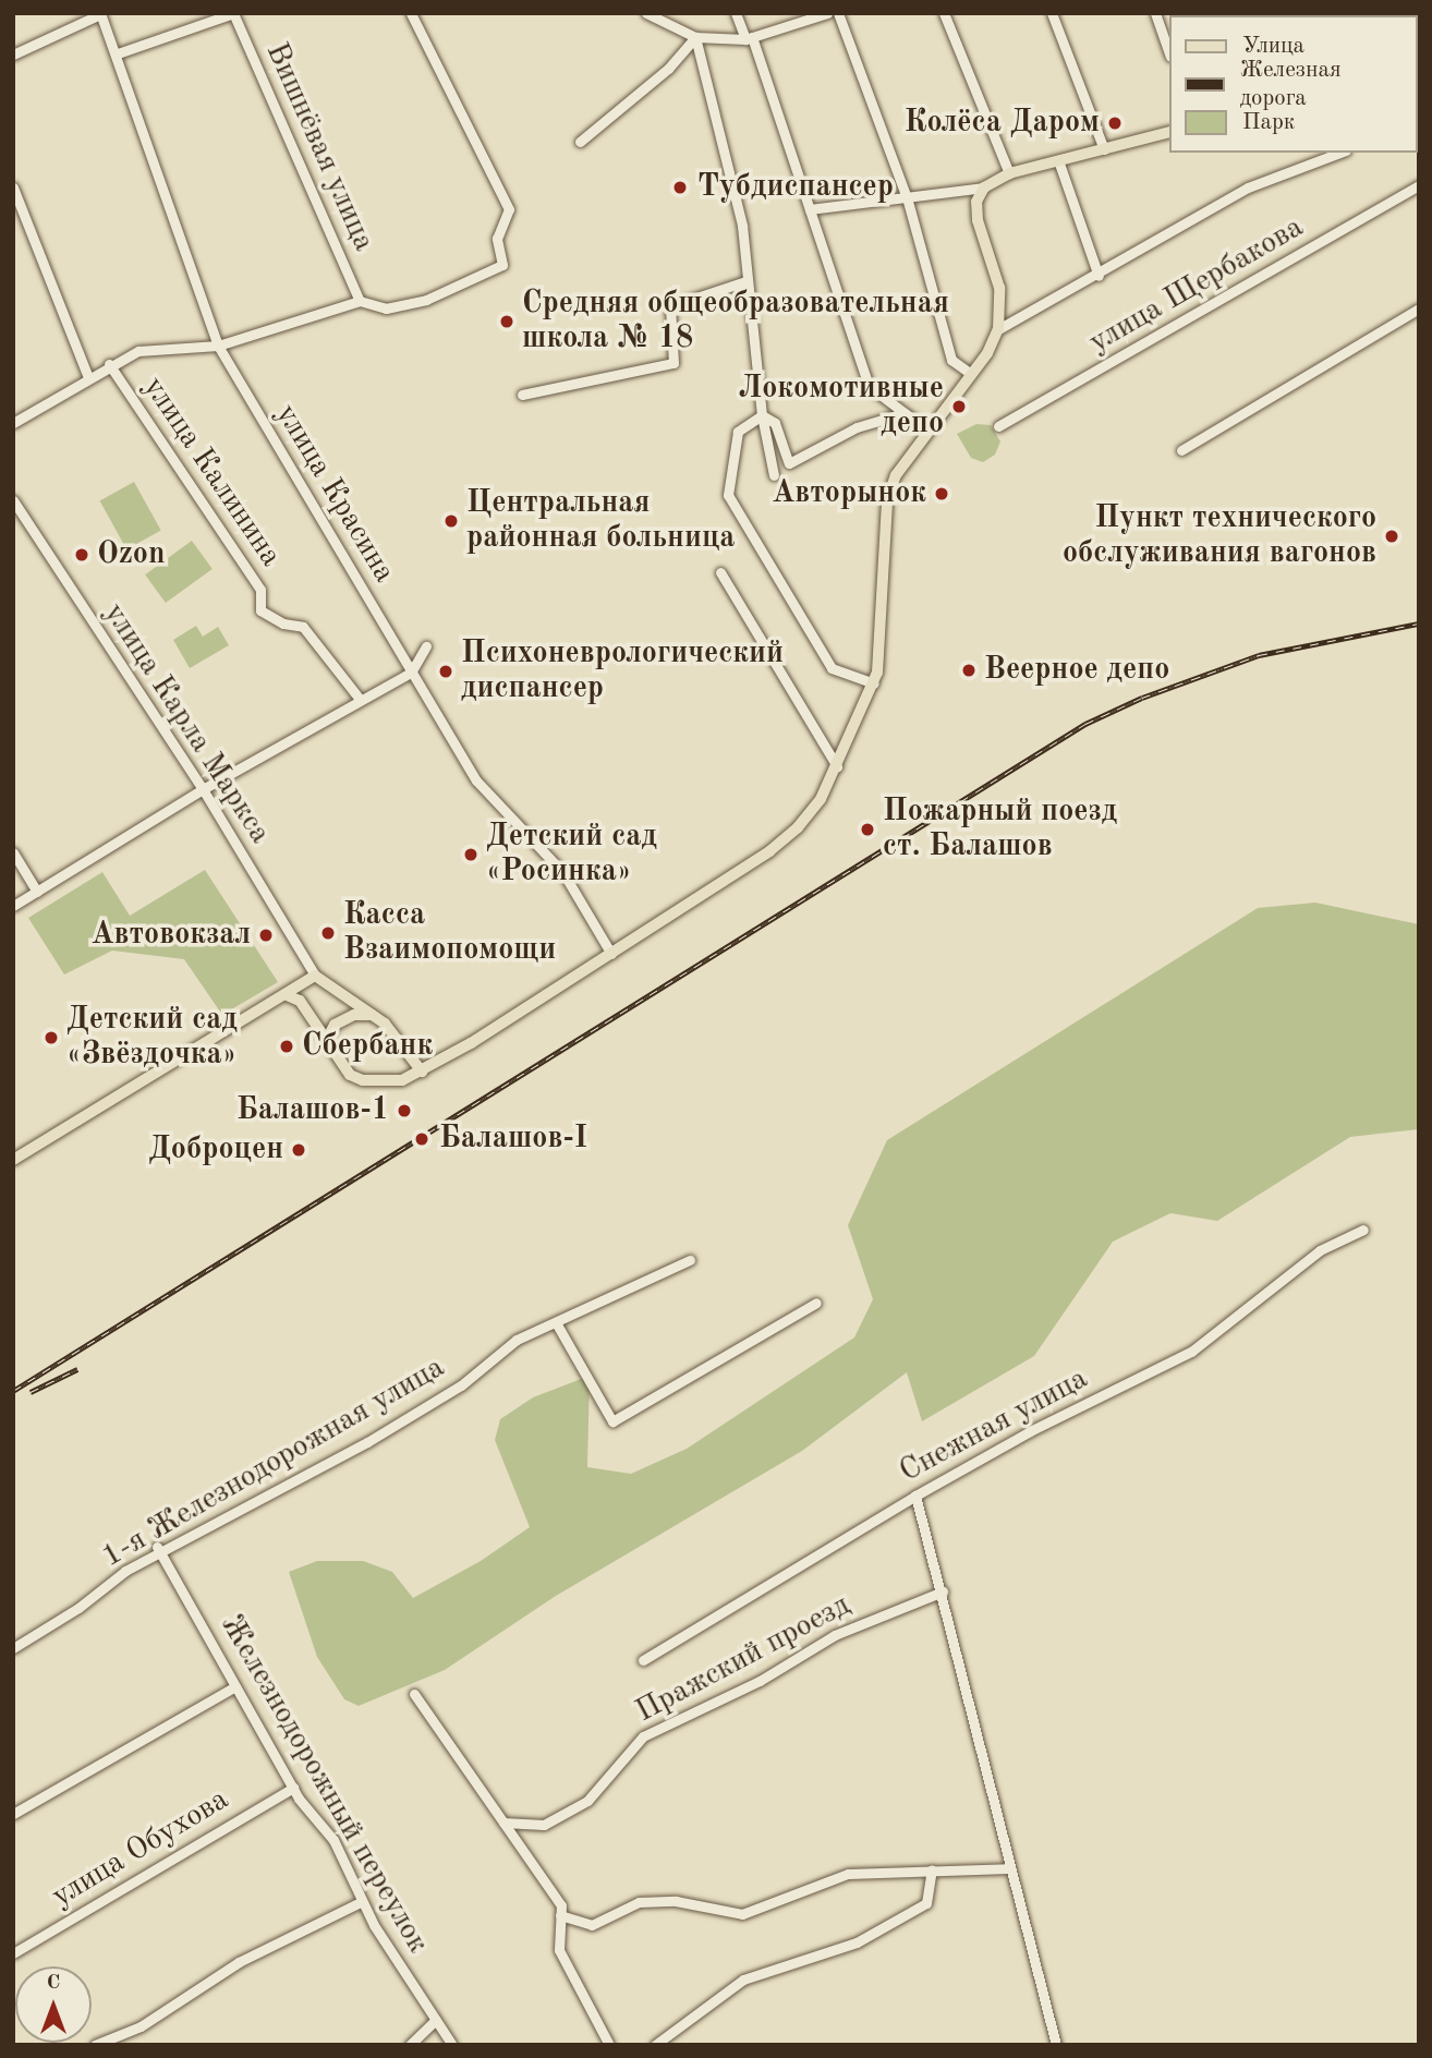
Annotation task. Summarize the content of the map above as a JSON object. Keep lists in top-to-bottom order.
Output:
{
  "streets": {
    "street": [
      "Вишнёвая улица",
      "улица Щербакова",
      "улица Калинина",
      "улица Красина",
      "улица Карла Маркса",
      "Снежная улица",
      "1-я Железнодорожная улица",
      "Пражский проезд",
      "Железнодорожный переулок",
      "улица Обухова"
    ]
  },
  "crossings": [
    ["1-я Железнодорожная улица", "Железнодорожный переулок"],
    ["Железнодорожный переулок", "улица Обухова"]
  ],
  "places": [
    "Колёса Даром",
    "Тубдиспансер",
    "Средняя общеобразовательная школа № 18",
    "Локомотивные депо",
    "Авторынок",
    "Центральная районная больница",
    "Пункт технического обслуживания вагонов",
    "Ozon",
    "Веерное депо",
    "Психоневрологический диспансер",
    "Пожарный поезд ст. Балашов",
    "Детский сад «Росинка»",
    "Касса Взаимопомощи",
    "Автовокзал",
    "Детский сад «Звёздочка»",
    "Сбербанк",
    "Балашов-1",
    "Балашов-I",
    "Доброцен"
  ],
  "legend": ["Улица", "Железная дорога", "Парк"],
  "north": "top"
}
